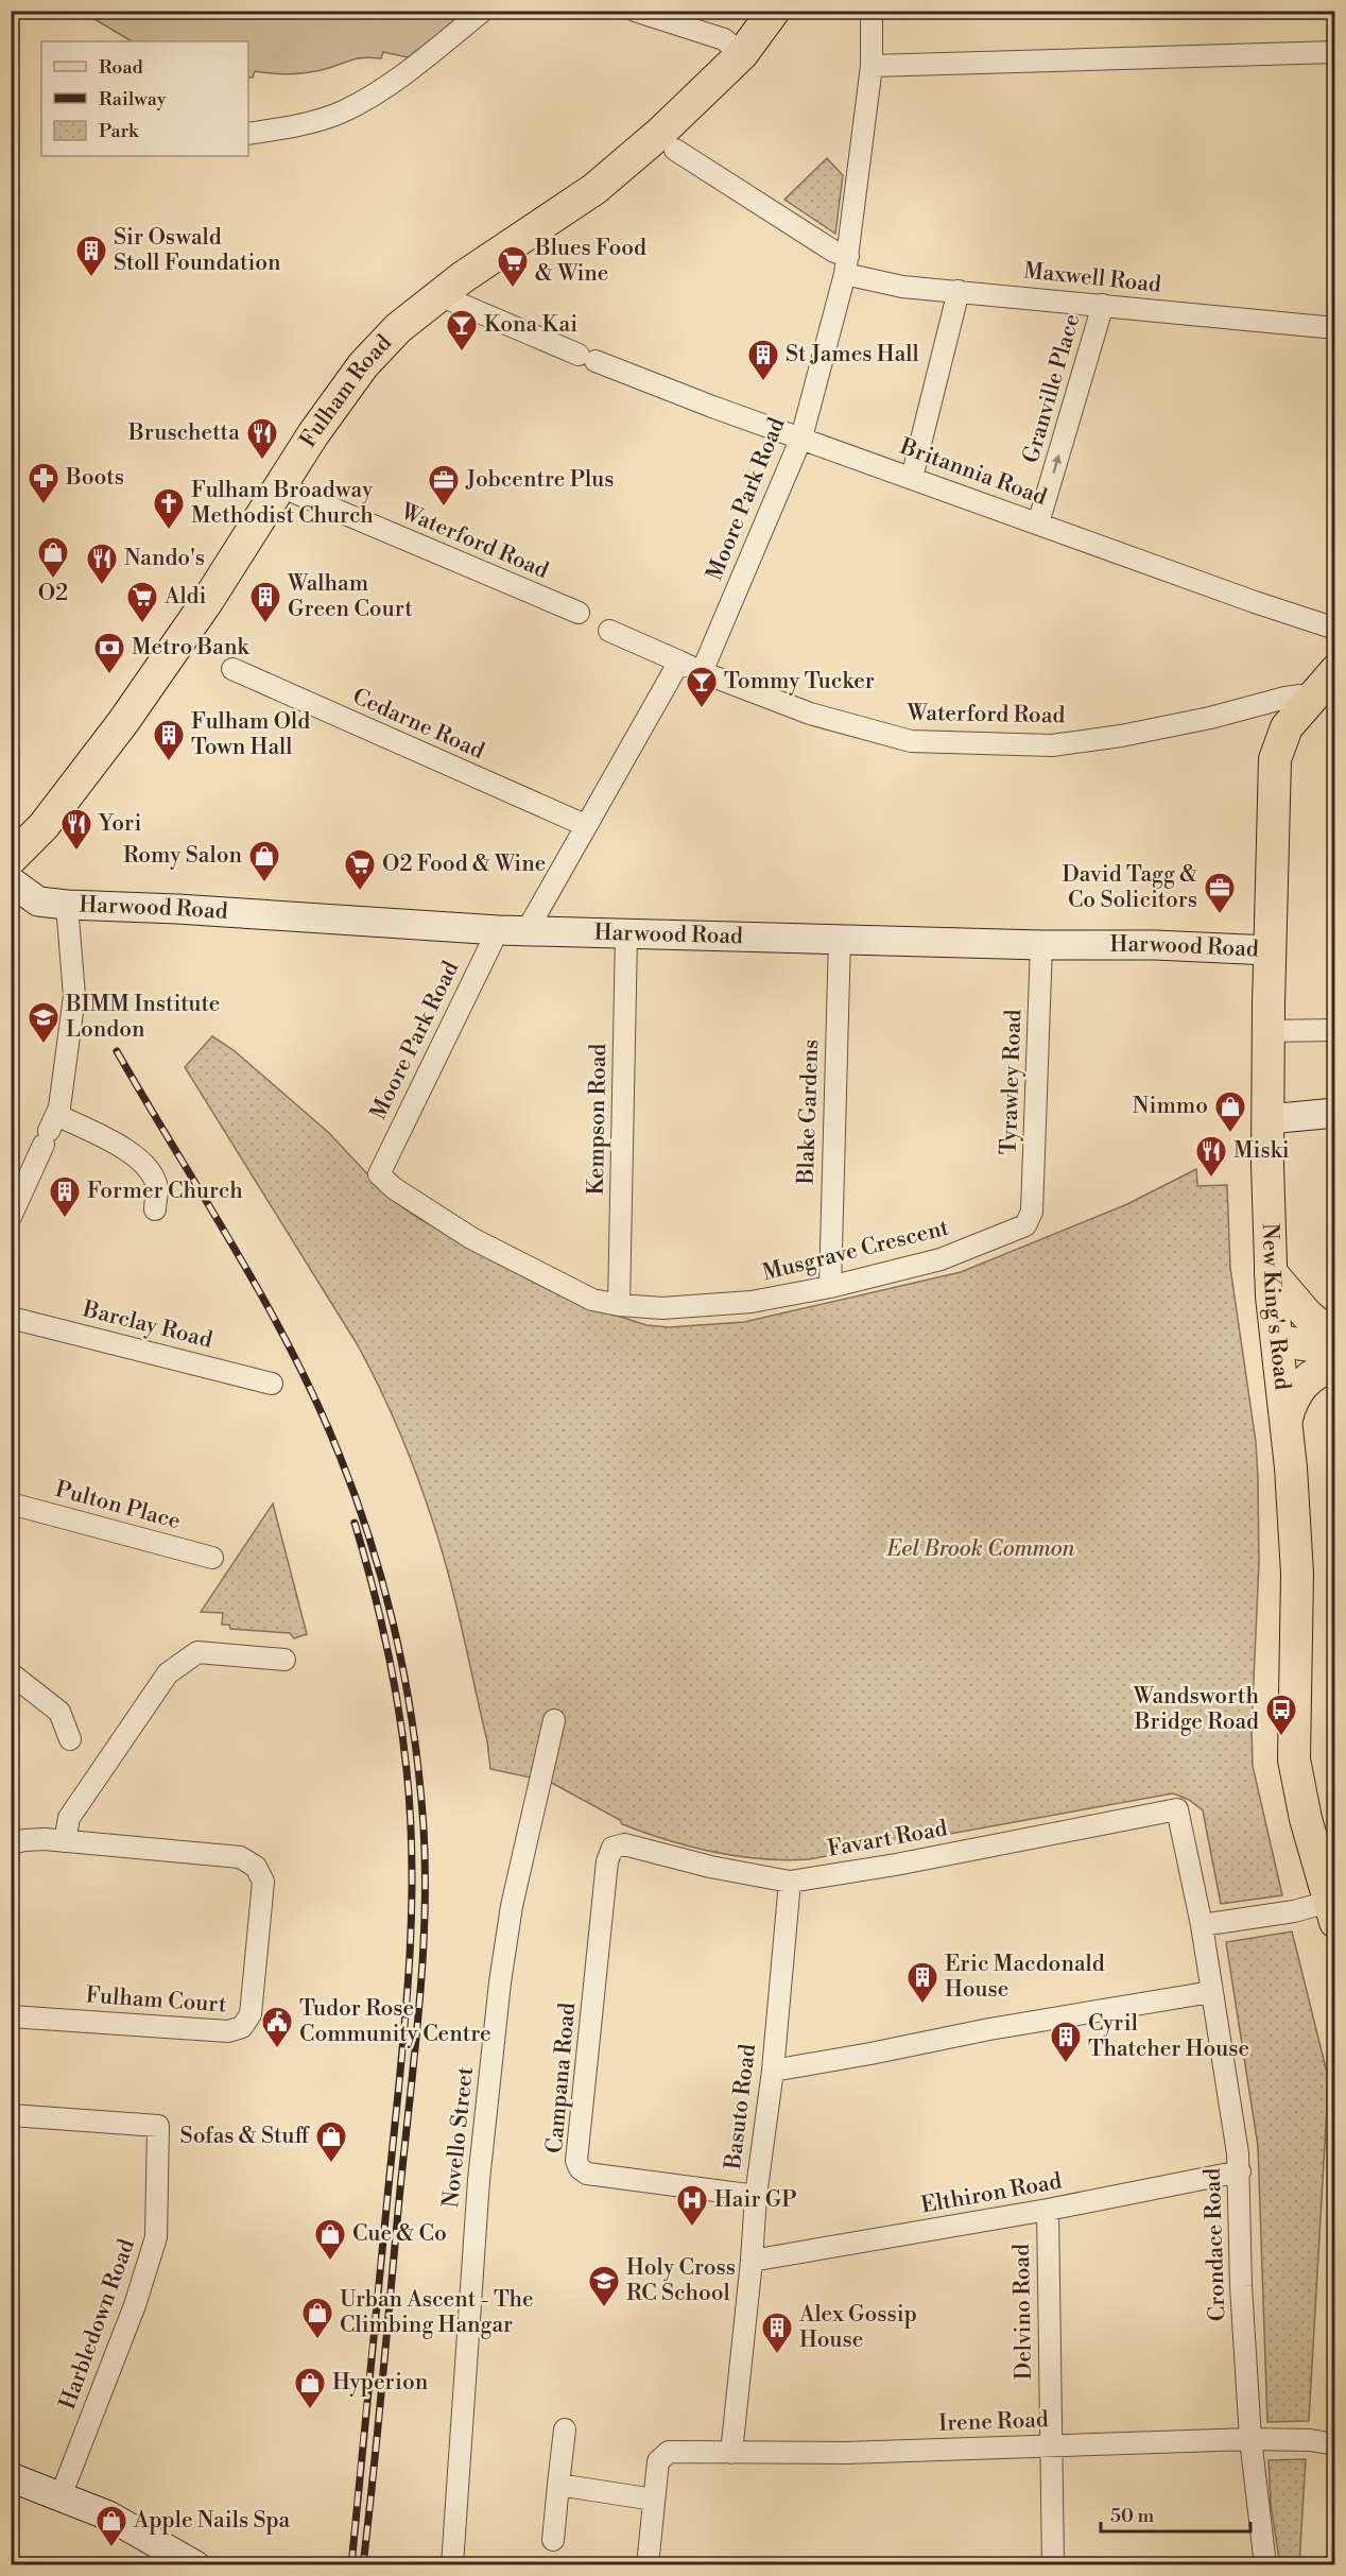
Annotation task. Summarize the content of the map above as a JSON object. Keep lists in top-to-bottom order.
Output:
{
  "streets": {
    "main road": ["Fulham Road", "Harwood Road", "New King's Road"],
    "street": [
      "Maxwell Road",
      "Granville Place",
      "Britannia Road",
      "Moore Park Road",
      "Waterford Road",
      "Cedarne Road",
      "Tyrawley Road",
      "Blake Gardens",
      "Kempson Road",
      "Musgrave Crescent",
      "Barclay Road",
      "Pulton Place",
      "Favart Road",
      "Fulham Court",
      "Campana Road",
      "Basuto Road",
      "Novello Street",
      "Elthiron Road",
      "Crondace Road",
      "Delvino Road",
      "Harbledown Road",
      "Irene Road"
    ]
  },
  "crossings": [
    ["Maxwell Road", "Granville Place"],
    ["Maxwell Road", "Moore Park Road"],
    ["Granville Place", "Britannia Road"],
    ["Fulham Road", "Britannia Road"],
    ["Fulham Road", "Waterford Road"],
    ["Britannia Road", "Moore Park Road"],
    ["Moore Park Road", "Waterford Road"],
    ["Moore Park Road", "Cedarne Road"],
    ["Moore Park Road", "Harwood Road"],
    ["Moore Park Road", "Musgrave Crescent"],
    ["Waterford Road", "New King's Road"],
    ["Harwood Road", "Tyrawley Road"],
    ["Harwood Road", "Blake Gardens"],
    ["Harwood Road", "Kempson Road"],
    ["Harwood Road", "New King's Road"],
    ["Tyrawley Road", "Musgrave Crescent"],
    ["Blake Gardens", "Musgrave Crescent"],
    ["Kempson Road", "Musgrave Crescent"],
    ["Favart Road", "Campana Road"],
    ["Favart Road", "Basuto Road"],
    ["Favart Road", "Crondace Road"],
    ["Campana Road", "Basuto Road"],
    ["Basuto Road", "Elthiron Road"],
    ["Basuto Road", "Irene Road"],
    ["Elthiron Road", "Crondace Road"],
    ["Elthiron Road", "Delvino Road"],
    ["Crondace Road", "Irene Road"],
    ["Delvino Road", "Irene Road"]
  ],
  "parks": ["Eel Brook Common"],
  "places": {
    "building": [
      "Sir Oswald Stoll Foundation",
      "St James Hall",
      "Walham Green Court",
      "Fulham Old Town Hall",
      "Former Church",
      "Eric Macdonald House",
      "Cyril Thatcher House",
      "Alex Gossip House"
    ],
    "supermarket": ["Blues Food & Wine", "Aldi", "O2 Food & Wine"],
    "bar": ["Kona Kai", "Tommy Tucker"],
    "restaurant": [
      "Bruschetta",
      "Nando's",
      "Yori",
      "Miski"
    ],
    "pharmacy": ["Boots"],
    "office": ["Jobcentre Plus", "David Tagg & Co Solicitors"],
    "church": ["Fulham Broadway Methodist Church"],
    "shop": [
      "O2",
      "Romy Salon",
      "Nimmo",
      "Sofas & Stuff",
      "Cue & Co",
      "Urban Ascent - The Climbing Hangar",
      "Hyperion",
      "Apple Nails Spa"
    ],
    "bank": ["Metro Bank"],
    "school or university": ["BIMM Institute London", "Holy Cross RC School"],
    "bus stop": ["Wandsworth Bridge Road"],
    "public building": ["Tudor Rose Community Centre"],
    "hospital": ["Hair GP"]
  },
  "legend": ["Road", "Railway", "Park"],
  "scale_bar": "50 m"
}
